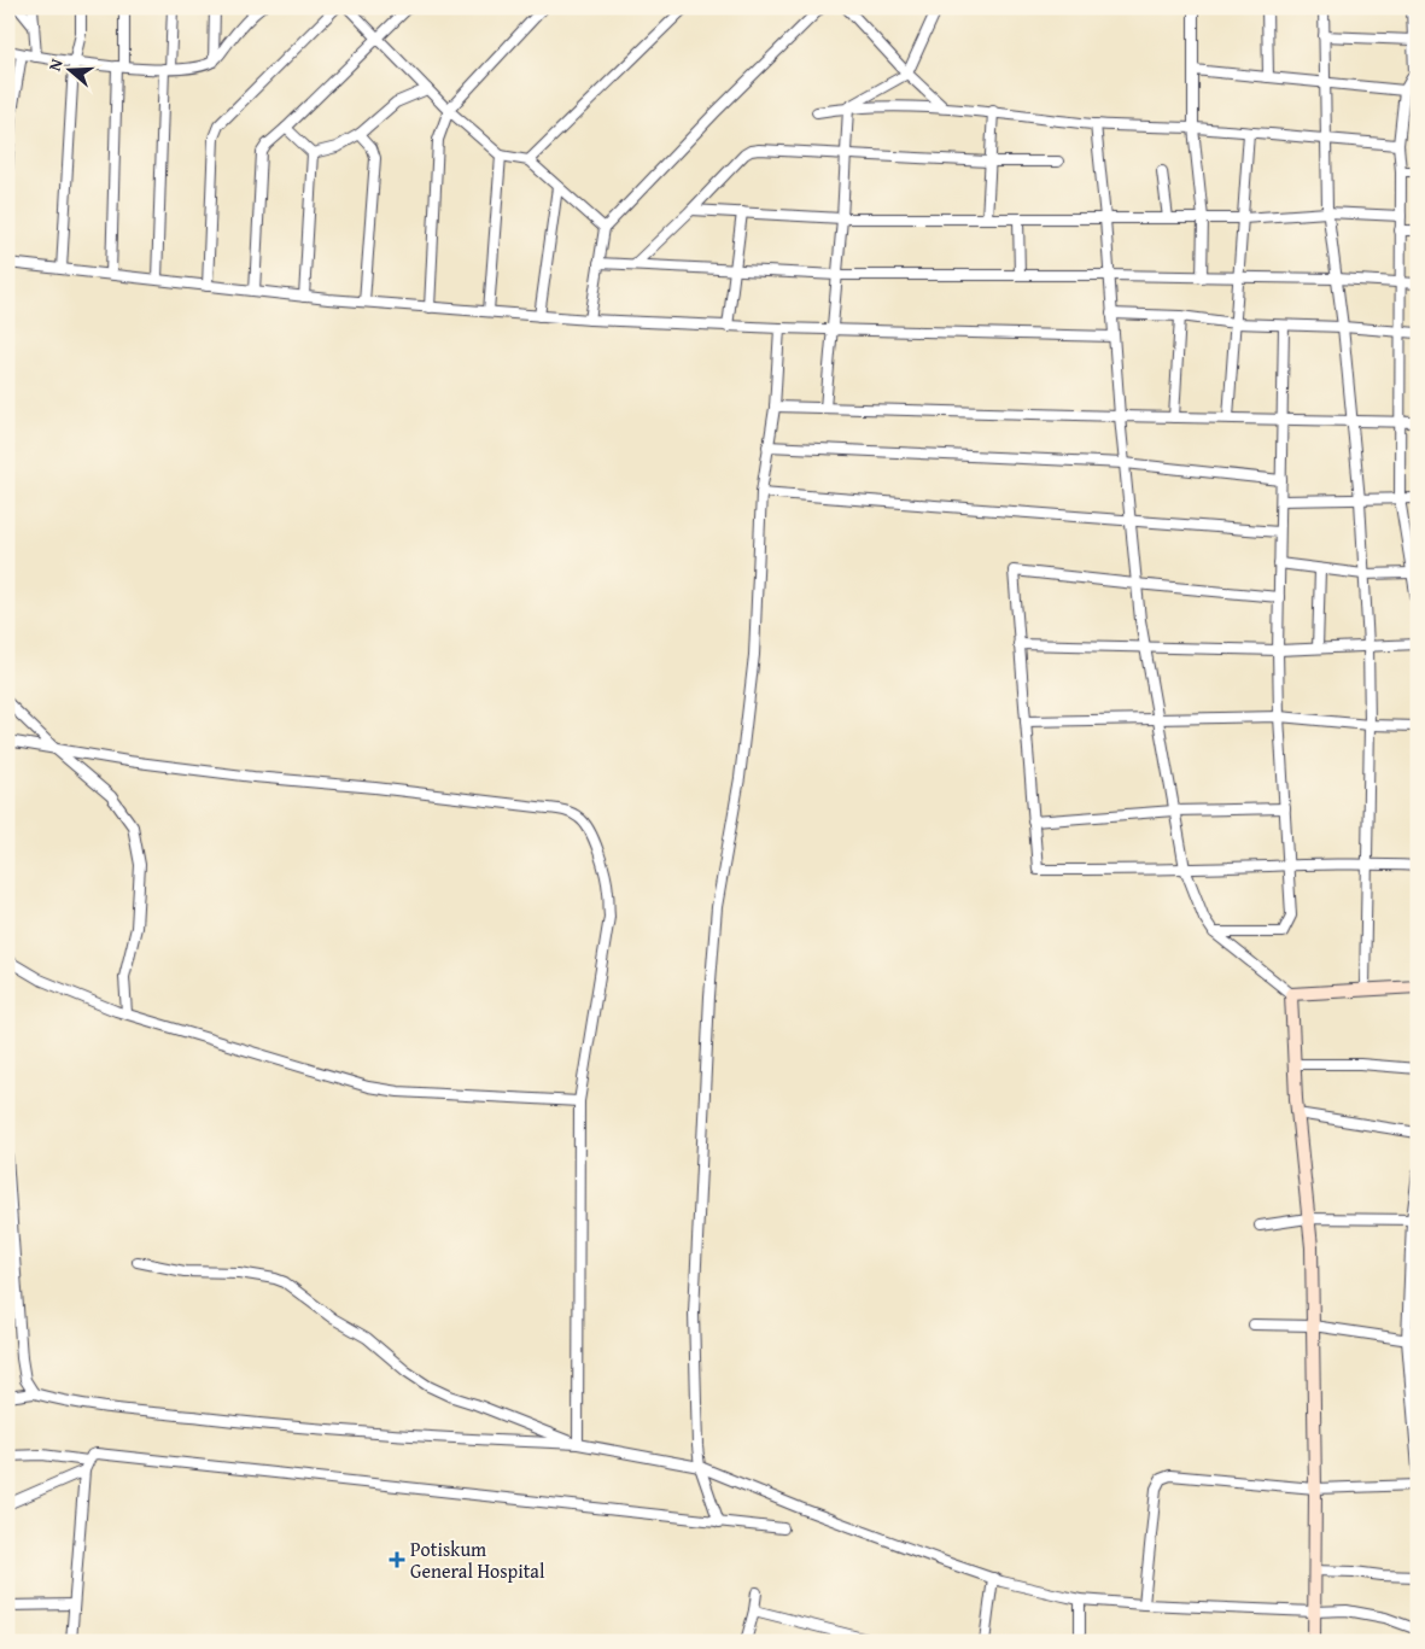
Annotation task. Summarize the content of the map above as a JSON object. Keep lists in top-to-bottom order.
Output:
{
  "places": {
    "health": ["Potiskum General Hospital"]
  },
  "north": "left"
}
